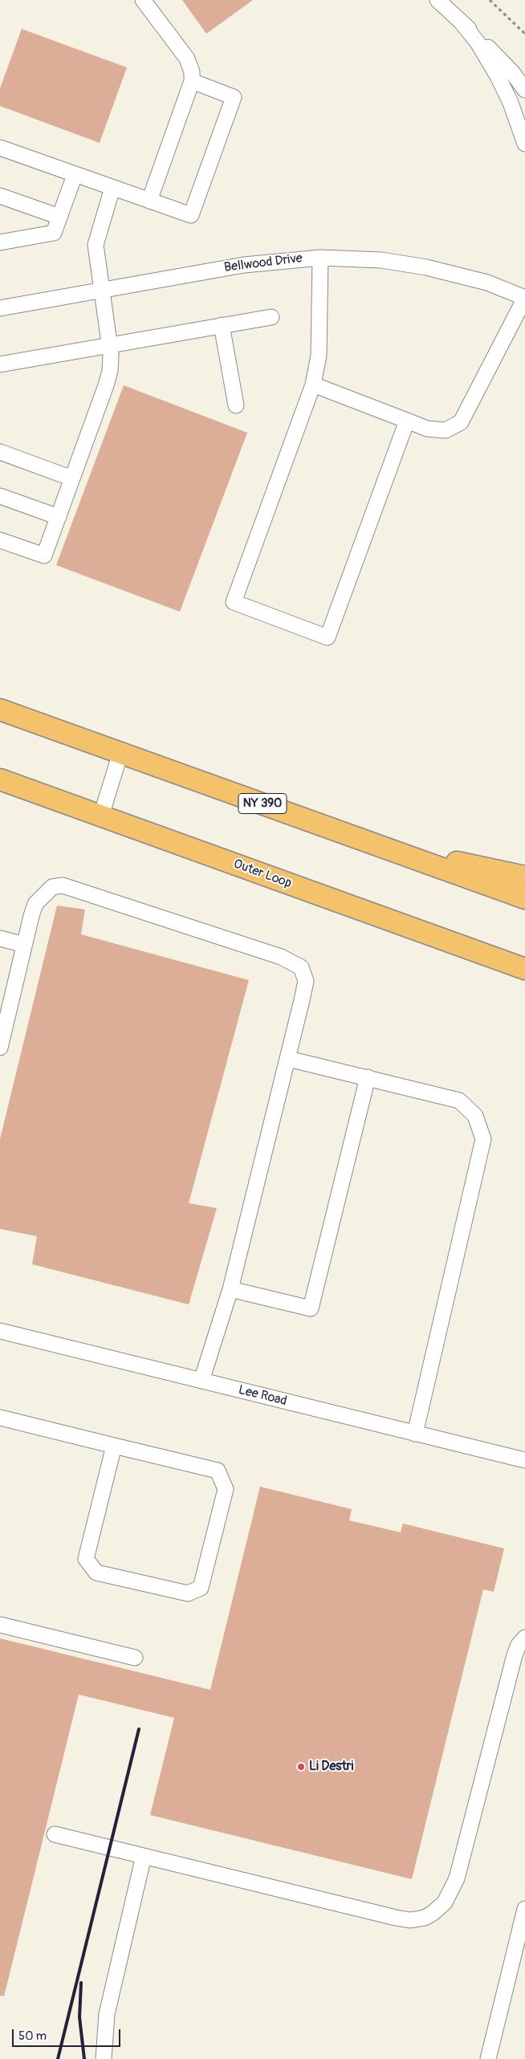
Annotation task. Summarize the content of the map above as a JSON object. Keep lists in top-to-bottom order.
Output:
{
  "streets": {
    "highway": ["NY 390", "Outer Loop"],
    "street": ["Bellwood Drive", "Lee Road"]
  },
  "places": ["Li Destri"],
  "scale_bar": "50 m"
}
